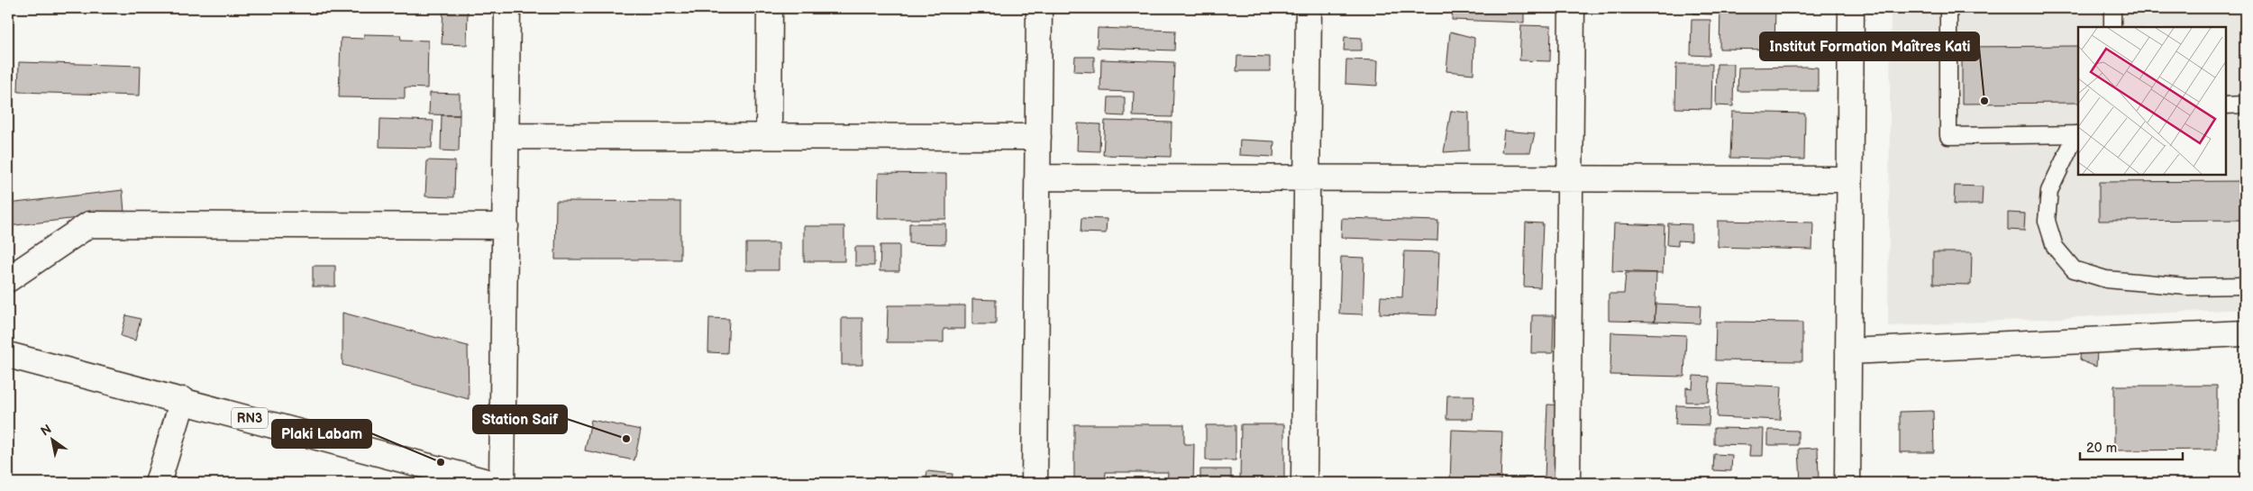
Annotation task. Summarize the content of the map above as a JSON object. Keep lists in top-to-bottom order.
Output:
{
  "streets": {
    "main road": ["RN3"]
  },
  "places": ["Institut Formation Maîtres Kati", "Station Saif", "Plaki Labam"],
  "scale_bar": "20 m",
  "north": "top left"
}
